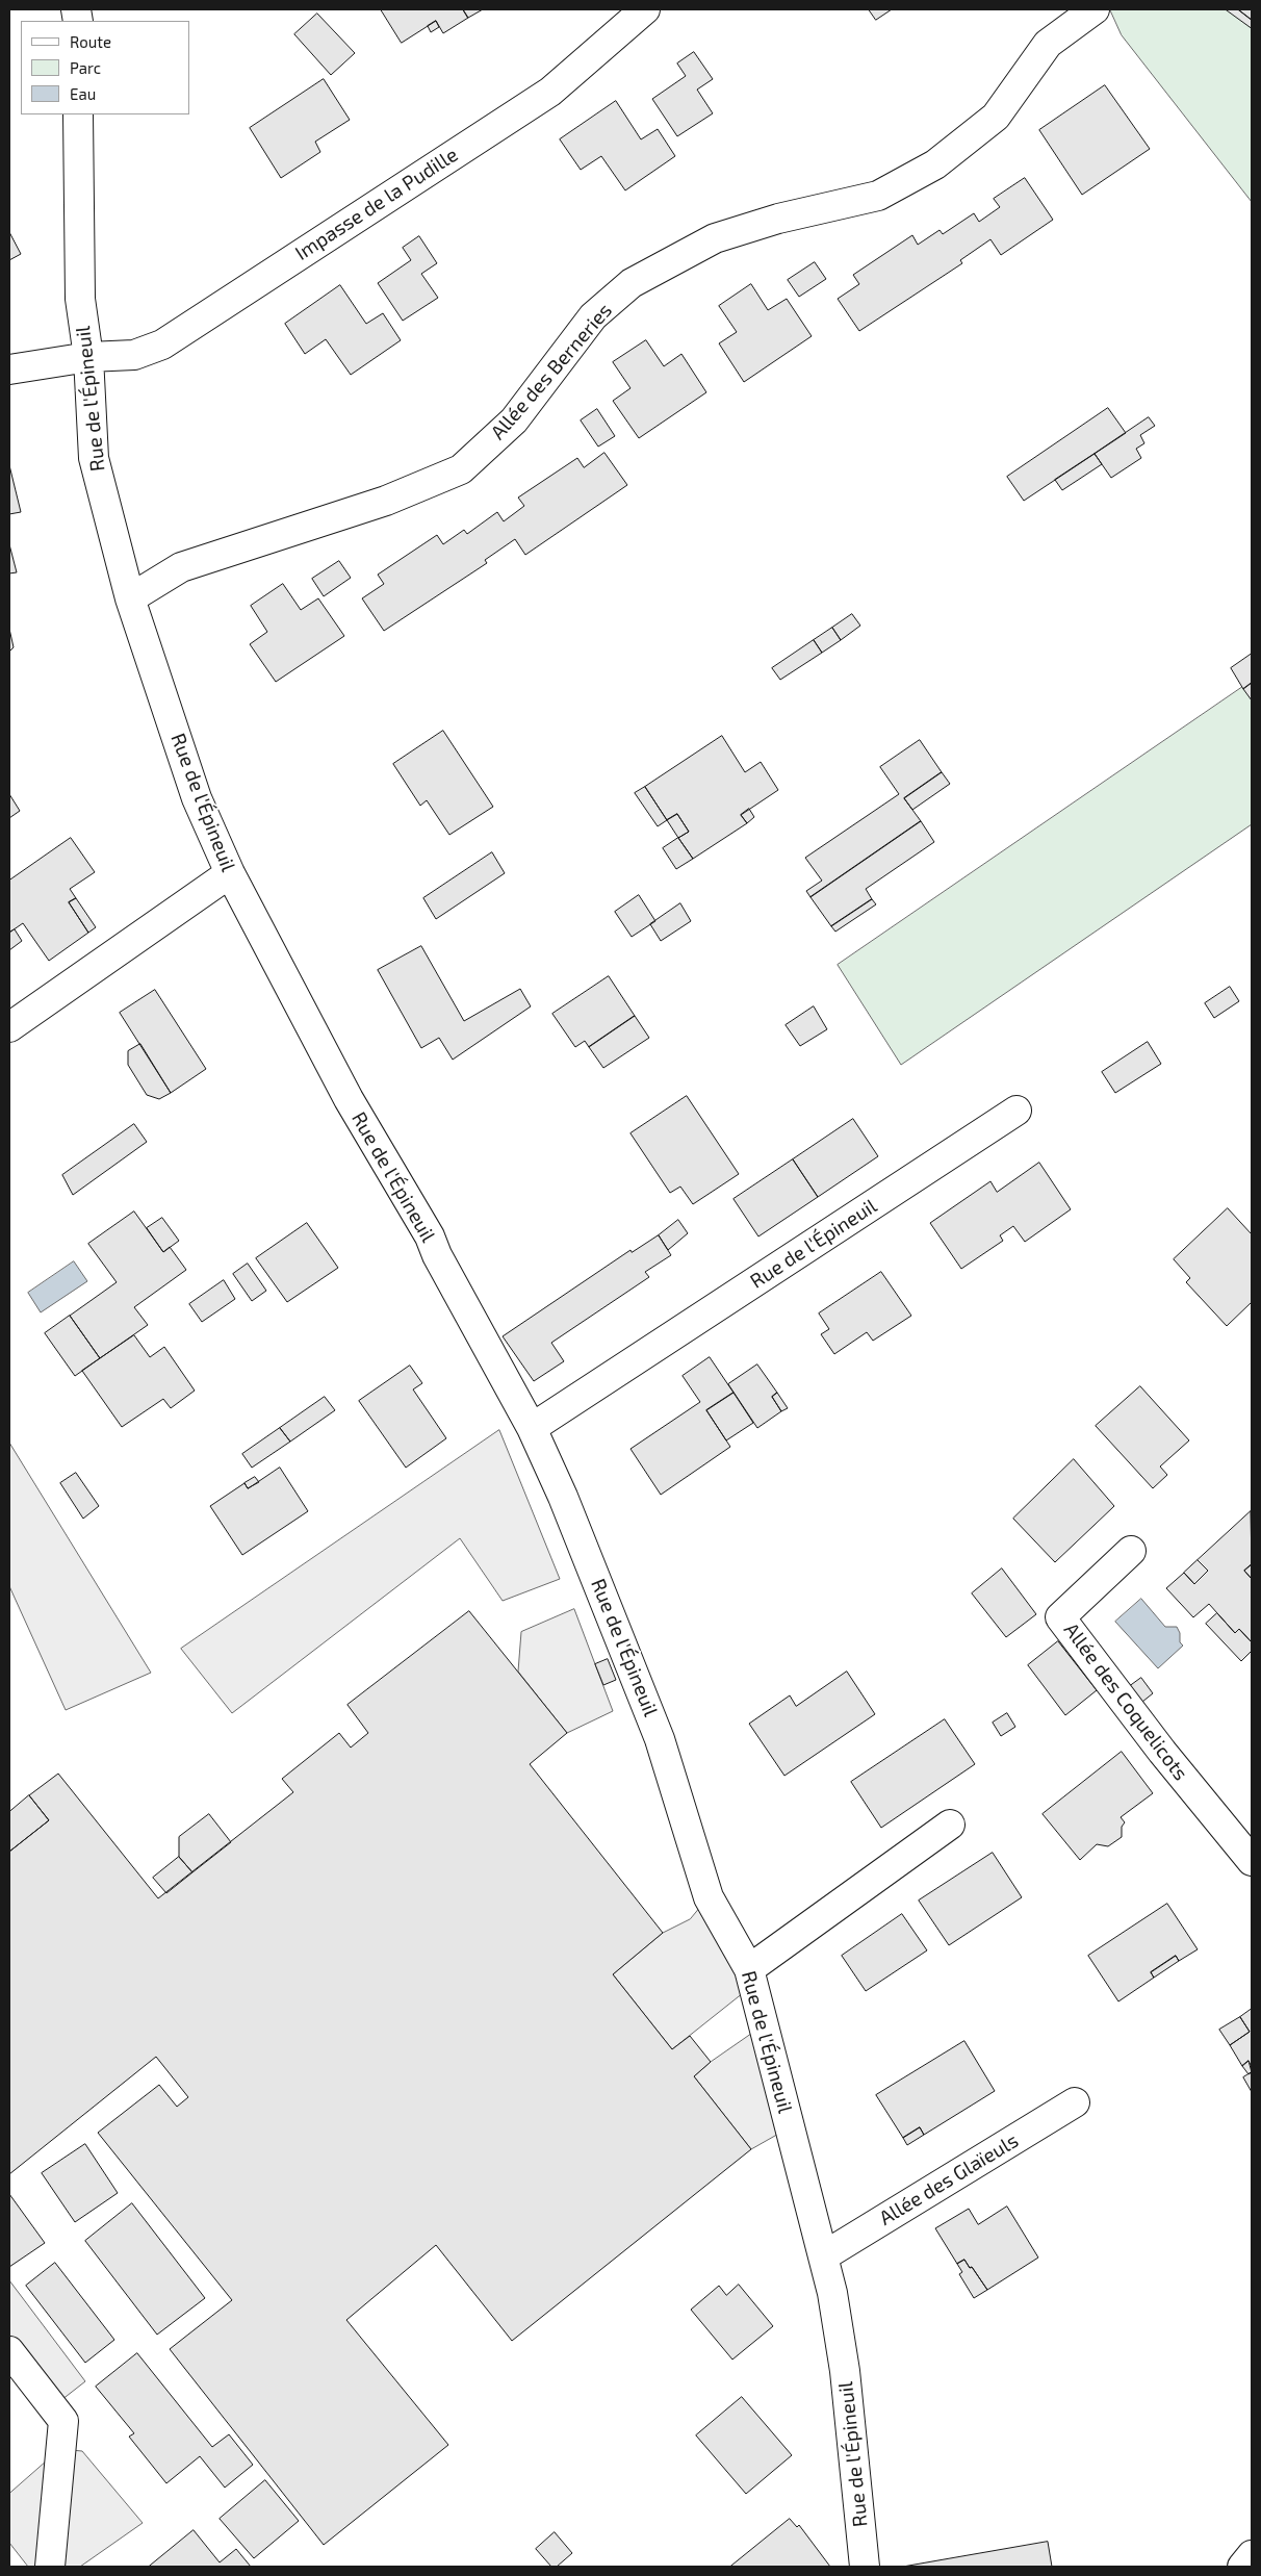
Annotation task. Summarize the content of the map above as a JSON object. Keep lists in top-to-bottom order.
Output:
{
  "streets": {
    "street": [
      "Impasse de la Pudille",
      "Allée des Berneries",
      "Rue de l'Épineuil",
      "Allée des Coquelicots",
      "Allée des Glaïeuls"
    ]
  },
  "crossings": [
    ["Impasse de la Pudille", "Rue de l'Épineuil"],
    ["Allée des Berneries", "Rue de l'Épineuil"],
    ["Rue de l'Épineuil", "Allée des Glaïeuls"]
  ],
  "legend": ["Route", "Parc", "Eau"]
}
